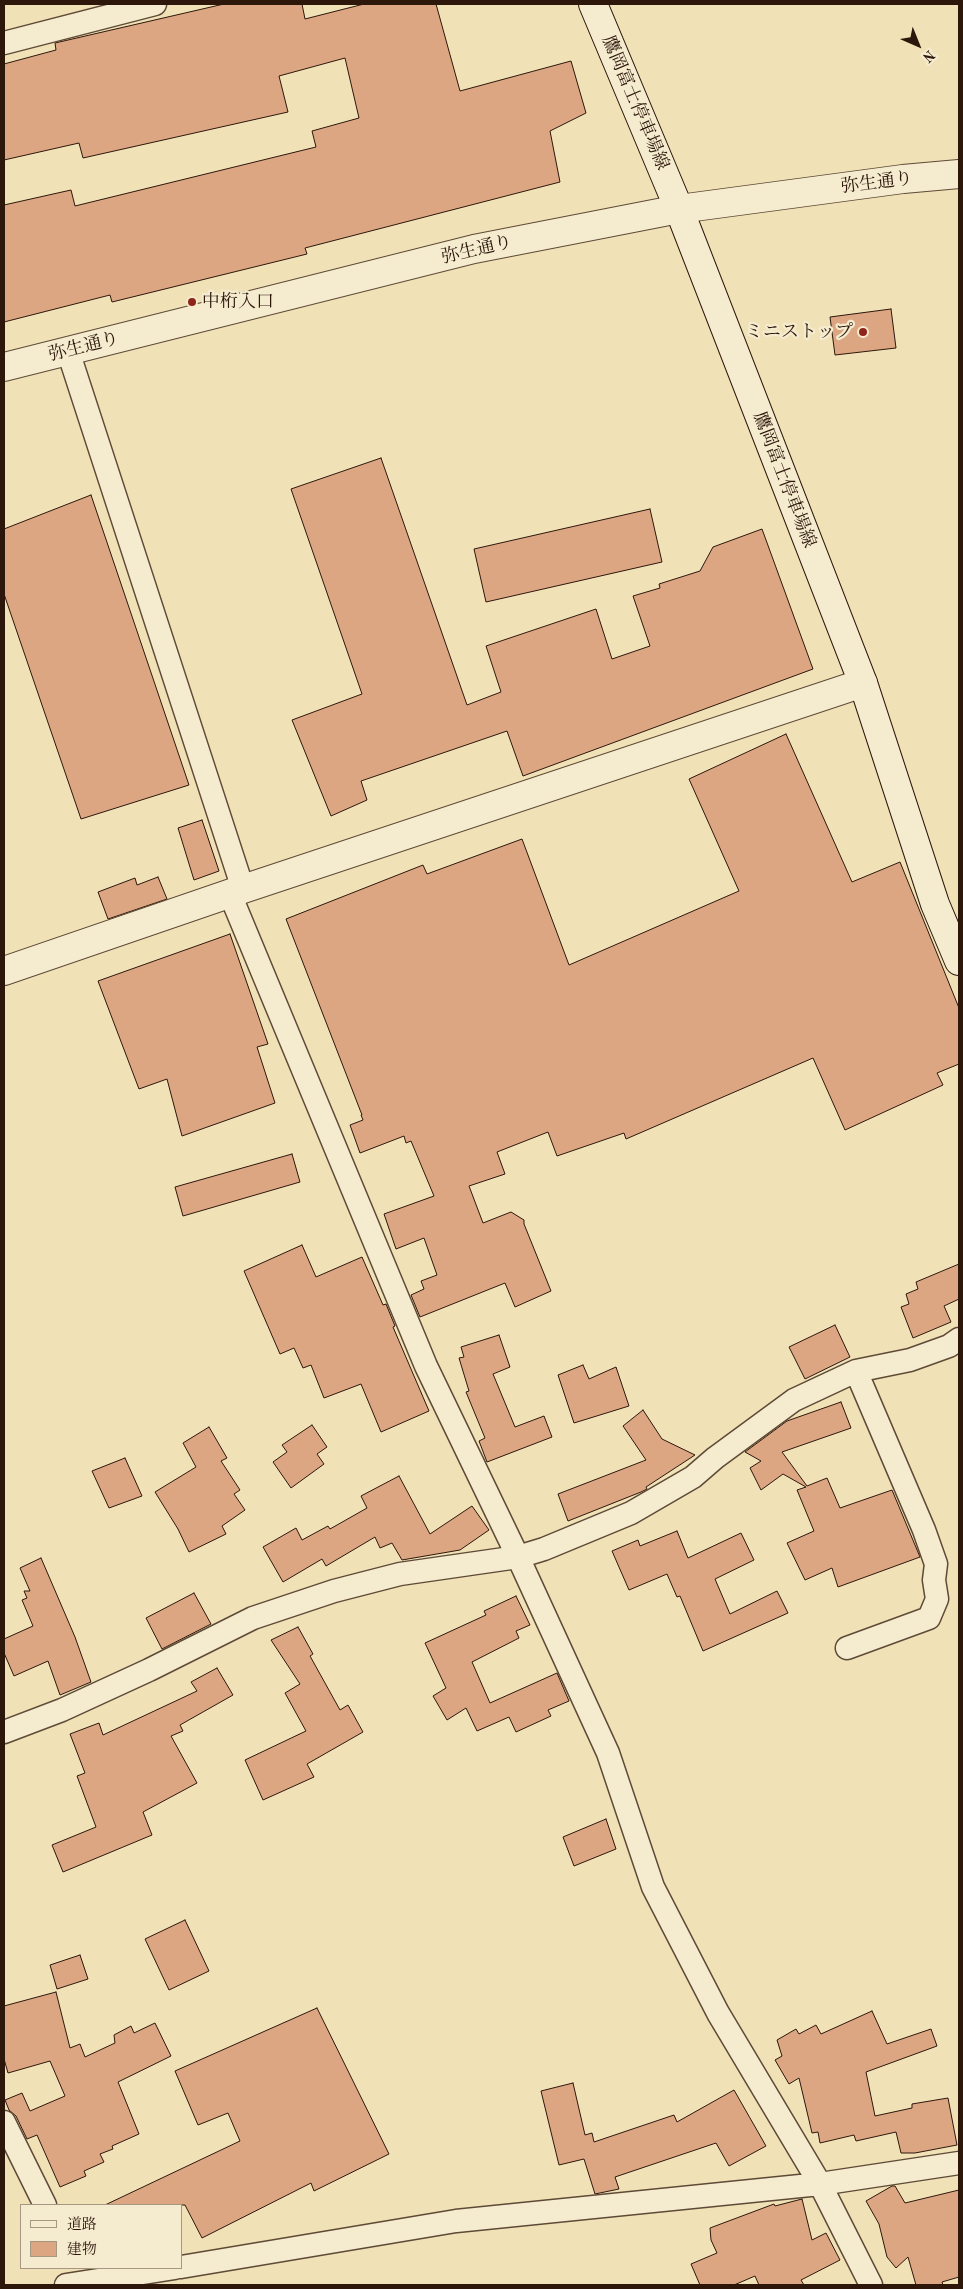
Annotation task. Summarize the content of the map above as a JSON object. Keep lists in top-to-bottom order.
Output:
{
  "streets": {
    "street": ["鷹岡富士停車場線", "弥生通り"]
  },
  "crossings": [
    ["鷹岡富士停車場線", "弥生通り"]
  ],
  "places": ["中桁入口", "ミニストップ"],
  "legend": ["道路", "建物"],
  "north": "bottom right"
}
